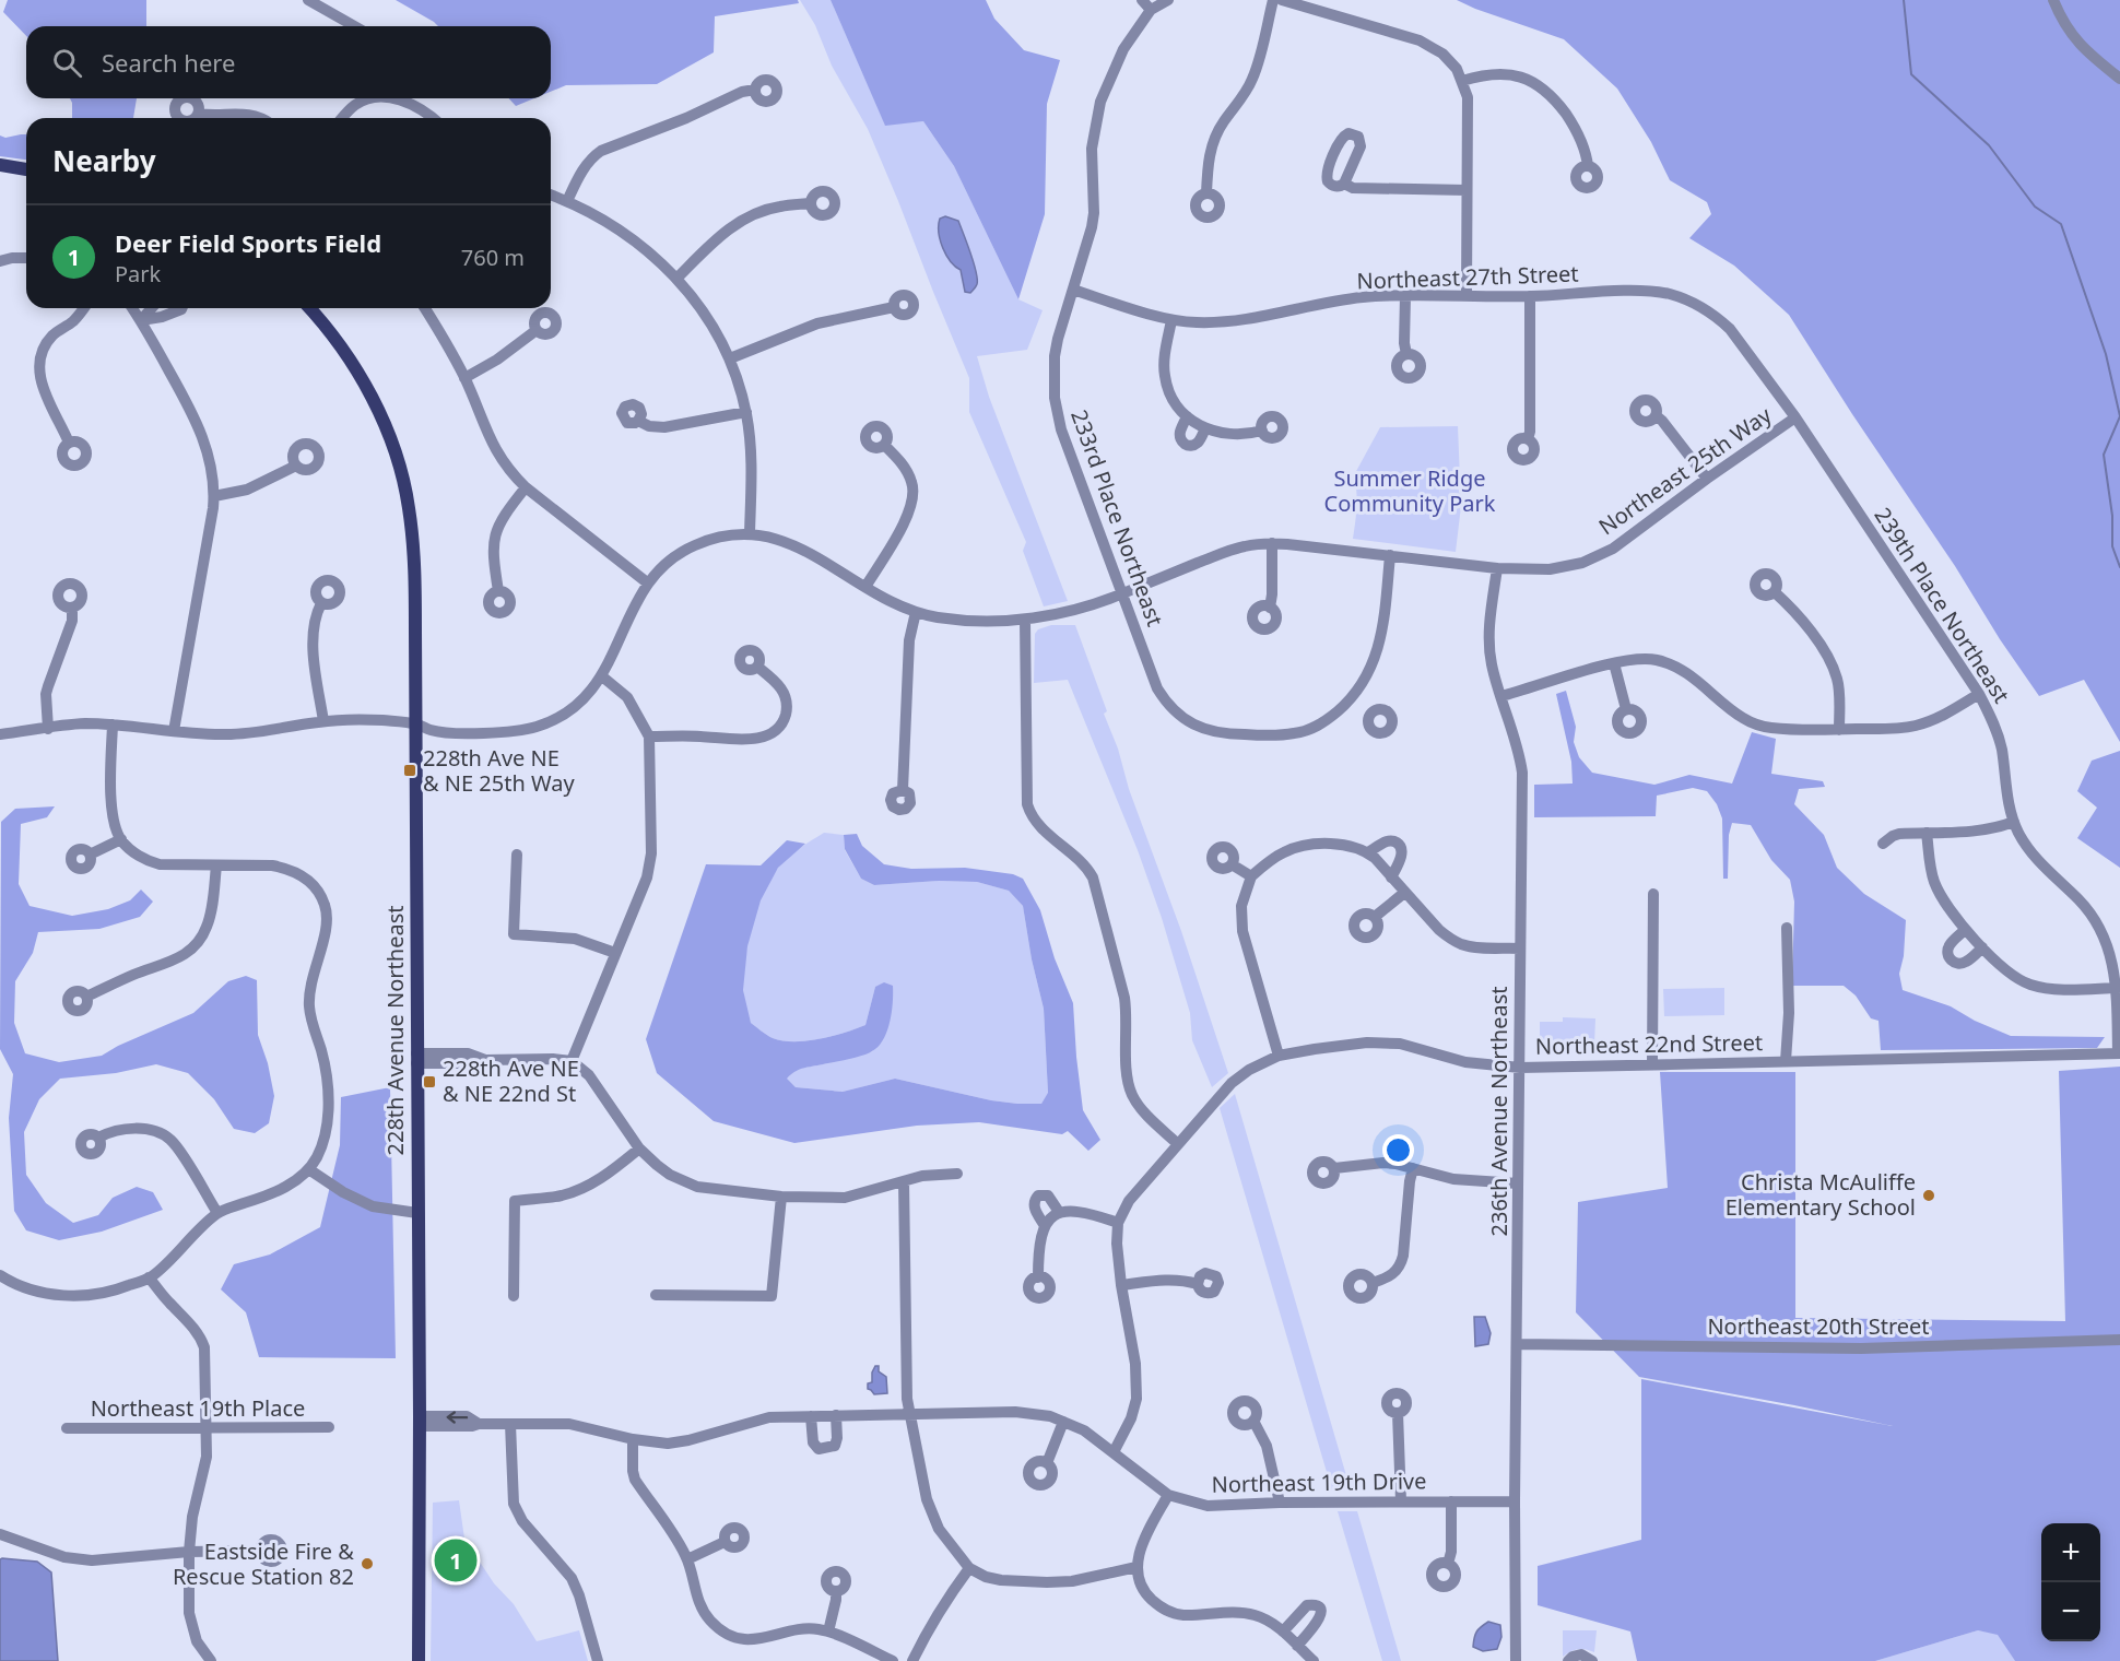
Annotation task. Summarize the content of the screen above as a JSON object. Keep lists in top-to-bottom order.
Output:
{
  "streets": {
    "main road": ["228th Avenue Northeast"],
    "street": [
      "Northeast 27th Street",
      "Northeast 25th Way",
      "233rd Place Northeast",
      "239th Place Northeast",
      "Northeast 22nd Street",
      "236th Avenue Northeast",
      "Northeast 20th Street",
      "Northeast 19th Place",
      "Northeast 19th Drive"
    ]
  },
  "crossings": [
    ["Northeast 27th Street", "233rd Place Northeast"],
    ["Northeast 27th Street", "239th Place Northeast"],
    ["Northeast 25th Way", "233rd Place Northeast"],
    ["Northeast 25th Way", "239th Place Northeast"],
    ["Northeast 25th Way", "228th Avenue Northeast"],
    ["Northeast 25th Way", "236th Avenue Northeast"],
    ["239th Place Northeast", "Northeast 22nd Street"],
    ["228th Avenue Northeast", "Northeast 19th Drive"],
    ["Northeast 22nd Street", "236th Avenue Northeast"],
    ["236th Avenue Northeast", "Northeast 20th Street"],
    ["236th Avenue Northeast", "Northeast 19th Drive"]
  ],
  "parks": ["Summer Ridge Community Park"],
  "places": {
    "transit": ["228th Ave NE & NE 25th Way", "228th Ave NE & NE 22nd St"],
    "other": ["Christa McAuliffe Elementary School", "Eastside Fire & Rescue Station 82"]
  },
  "page": {
    "search": "Search here",
    "heading": "Nearby",
    "list": [
      {
        "mark": "1",
        "name": "Deer Field Sports Field",
        "note": "Park",
        "value": "760 m"
      }
    ],
    "map_buttons": ["+", "−"],
    "pins": "1"
  }
}
